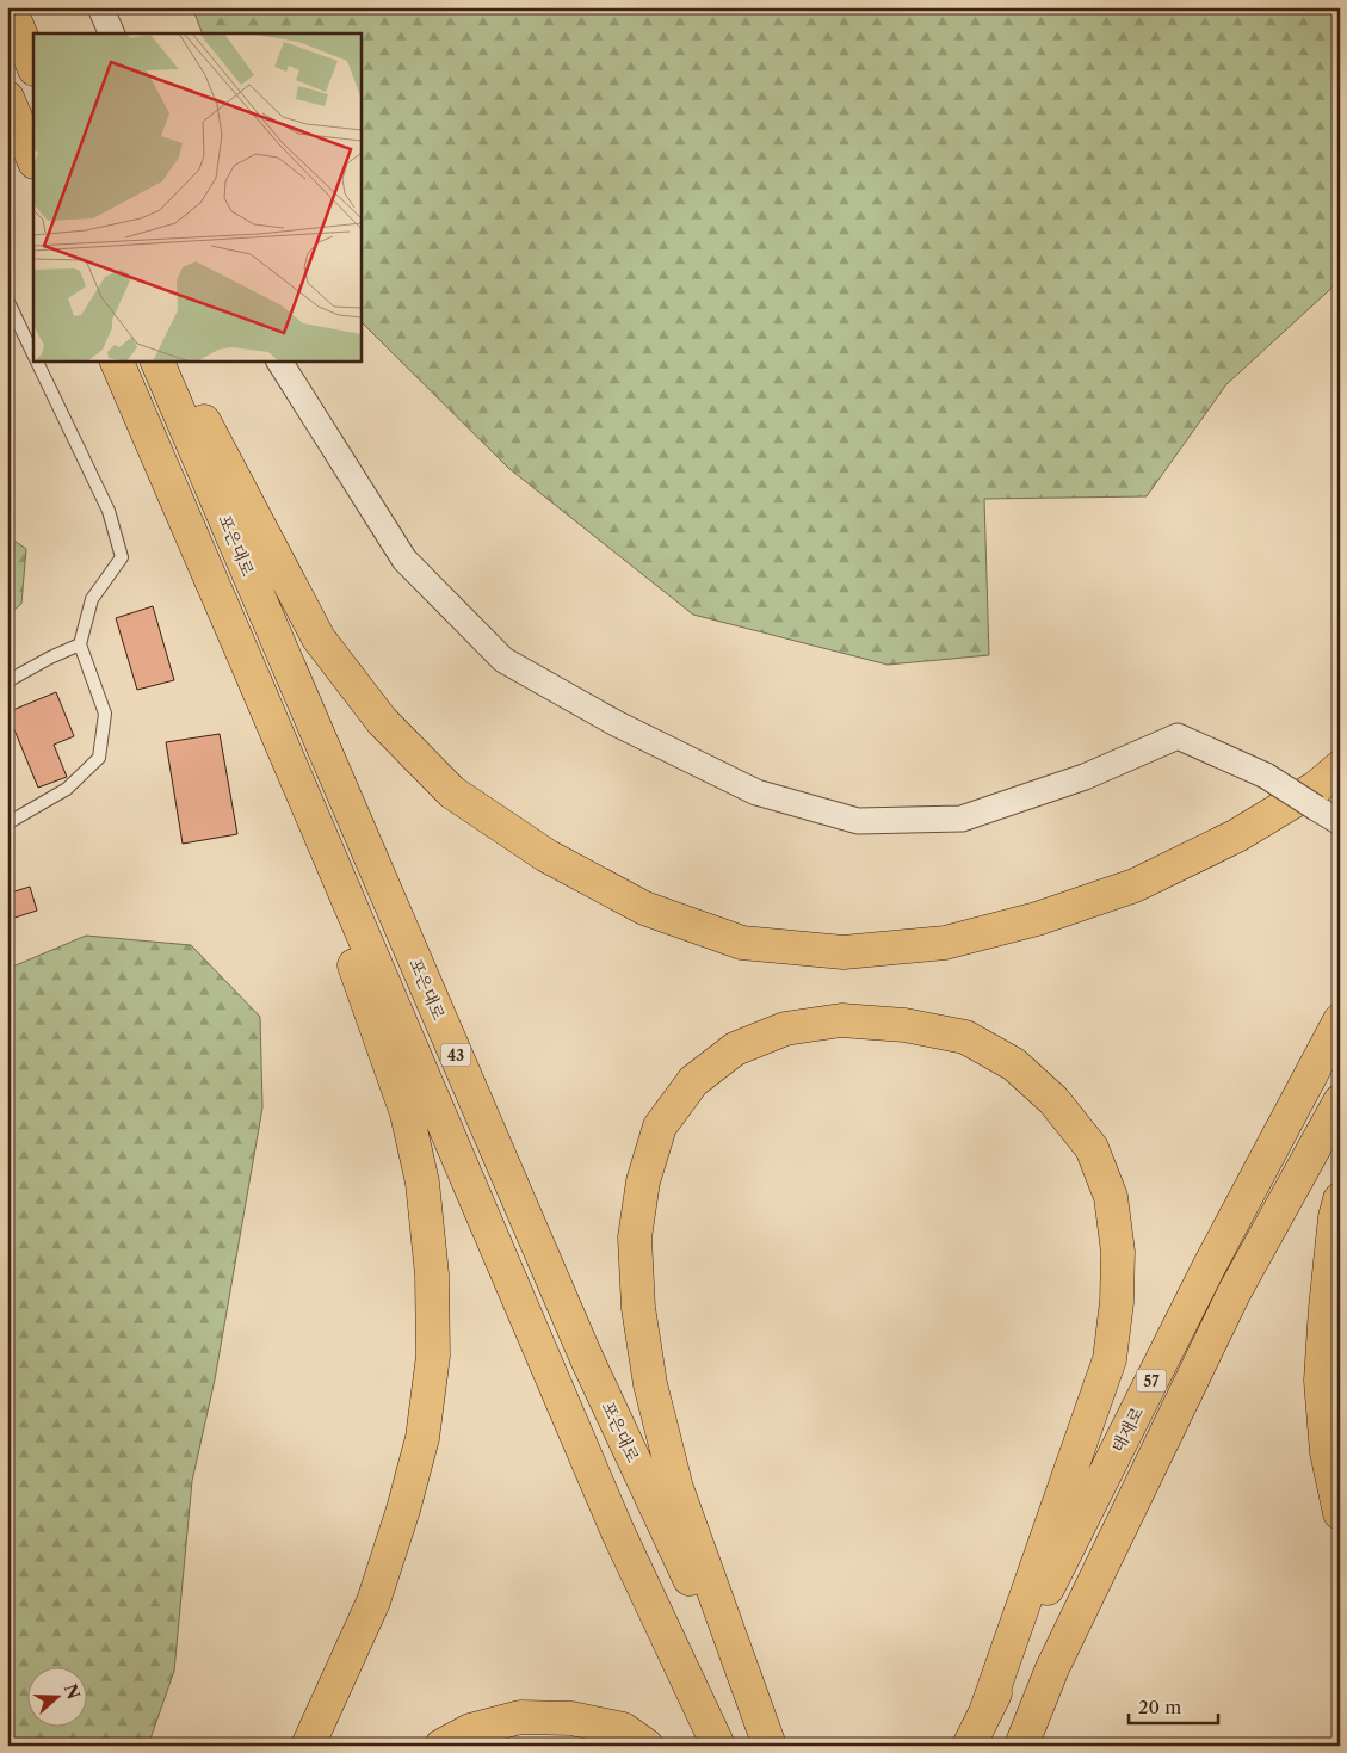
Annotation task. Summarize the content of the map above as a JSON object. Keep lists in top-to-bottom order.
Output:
{
  "streets": {
    "highway": [
      "포은대로",
      "43",
      "57",
      "태재로"
    ]
  },
  "scale_bar": "20 m",
  "north": "right"
}
